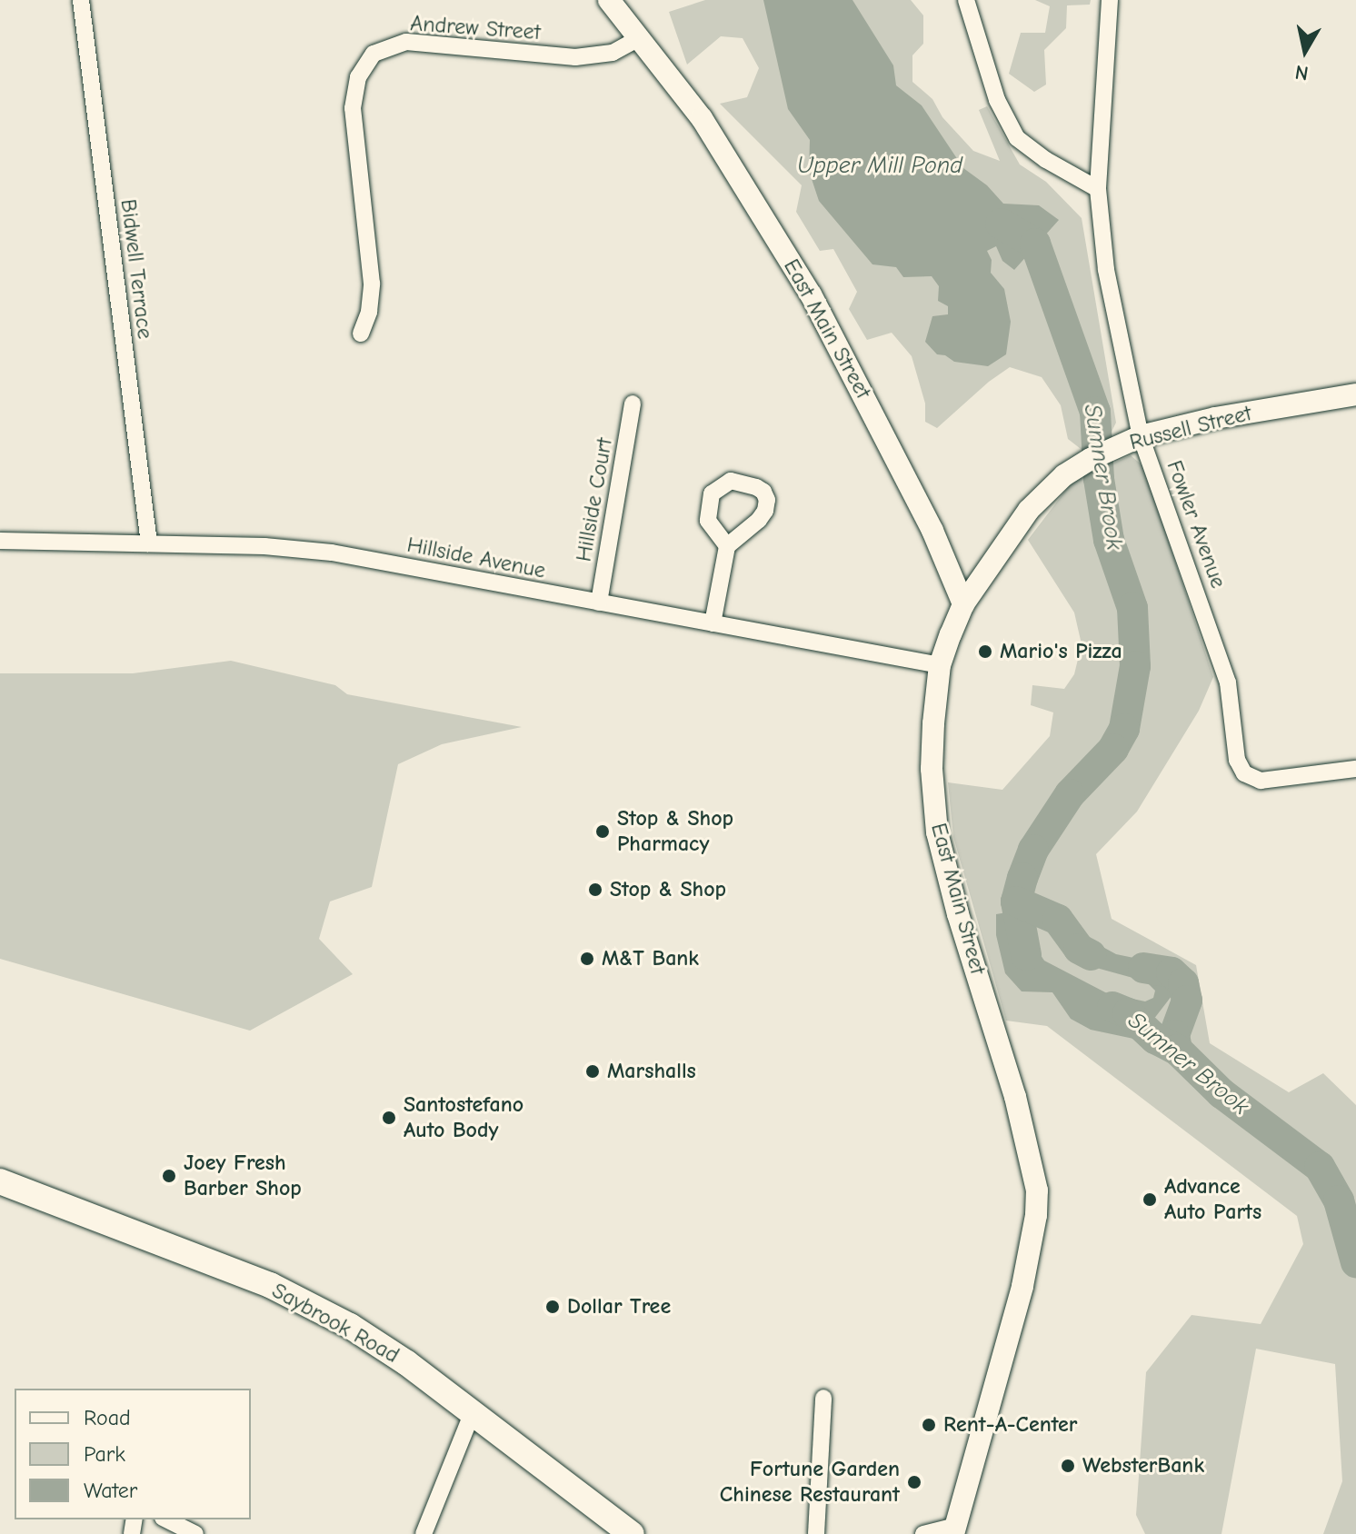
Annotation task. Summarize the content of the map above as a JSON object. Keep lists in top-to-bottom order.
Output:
{
  "streets": {
    "main road": ["East Main Street", "Russell Street", "Saybrook Road"],
    "street": [
      "Andrew Street",
      "Bidwell Terrace",
      "Hillside Court",
      "Fowler Avenue",
      "Hillside Avenue"
    ]
  },
  "crossings": [
    ["Andrew Street", "East Main Street"],
    ["Bidwell Terrace", "Hillside Avenue"],
    ["East Main Street", "Russell Street"],
    ["East Main Street", "Hillside Avenue"],
    ["Russell Street", "Fowler Avenue"],
    ["Hillside Court", "Hillside Avenue"]
  ],
  "water": ["Upper Mill Pond", "Sumner Brook"],
  "places": [
    "Mario's Pizza",
    "Stop & Shop Pharmacy",
    "Stop & Shop",
    "M&T Bank",
    "Marshalls",
    "Santostefano Auto Body",
    "Joey Fresh Barber Shop",
    "Advance Auto Parts",
    "Dollar Tree",
    "Rent-A-Center",
    "WebsterBank",
    "Fortune Garden Chinese Restaurant"
  ],
  "legend": ["Road", "Park", "Water"],
  "north": "bottom"
}
